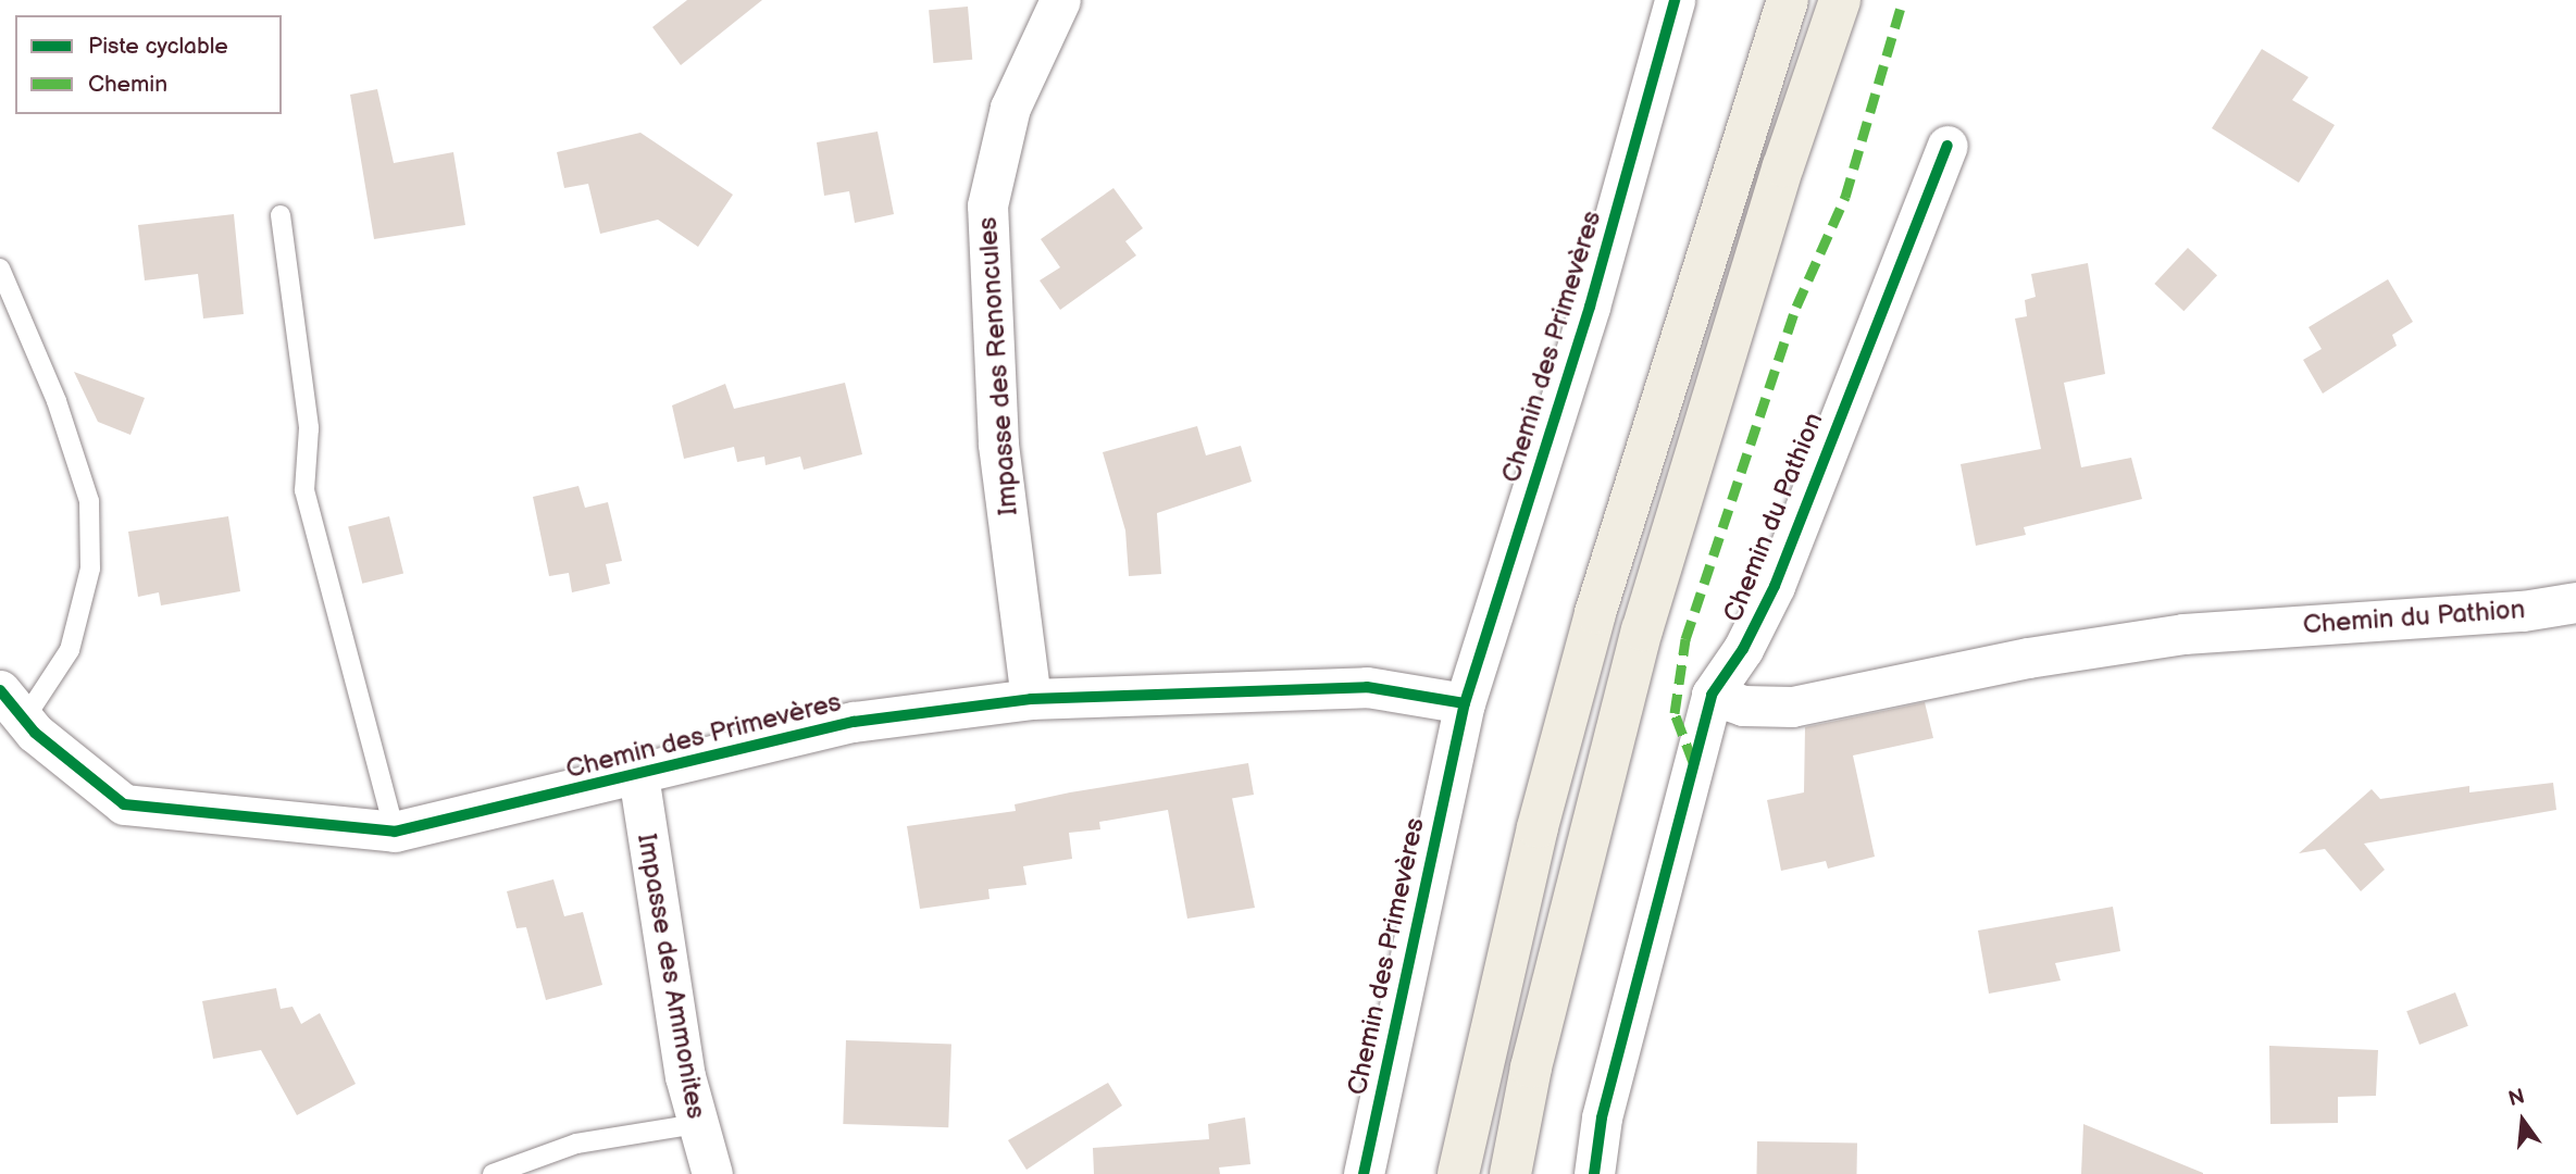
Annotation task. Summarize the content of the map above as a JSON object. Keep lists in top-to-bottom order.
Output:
{
  "streets": {
    "street": [
      "Chemin des Primevères",
      "Impasse des Renoncules",
      "Chemin du Pathion",
      "Impasse des Ammonites"
    ]
  },
  "crossings": [
    ["Chemin des Primevères", "Impasse des Renoncules"],
    ["Chemin des Primevères", "Impasse des Ammonites"]
  ],
  "legend": ["Piste cyclable", "Chemin"],
  "north": "top"
}
